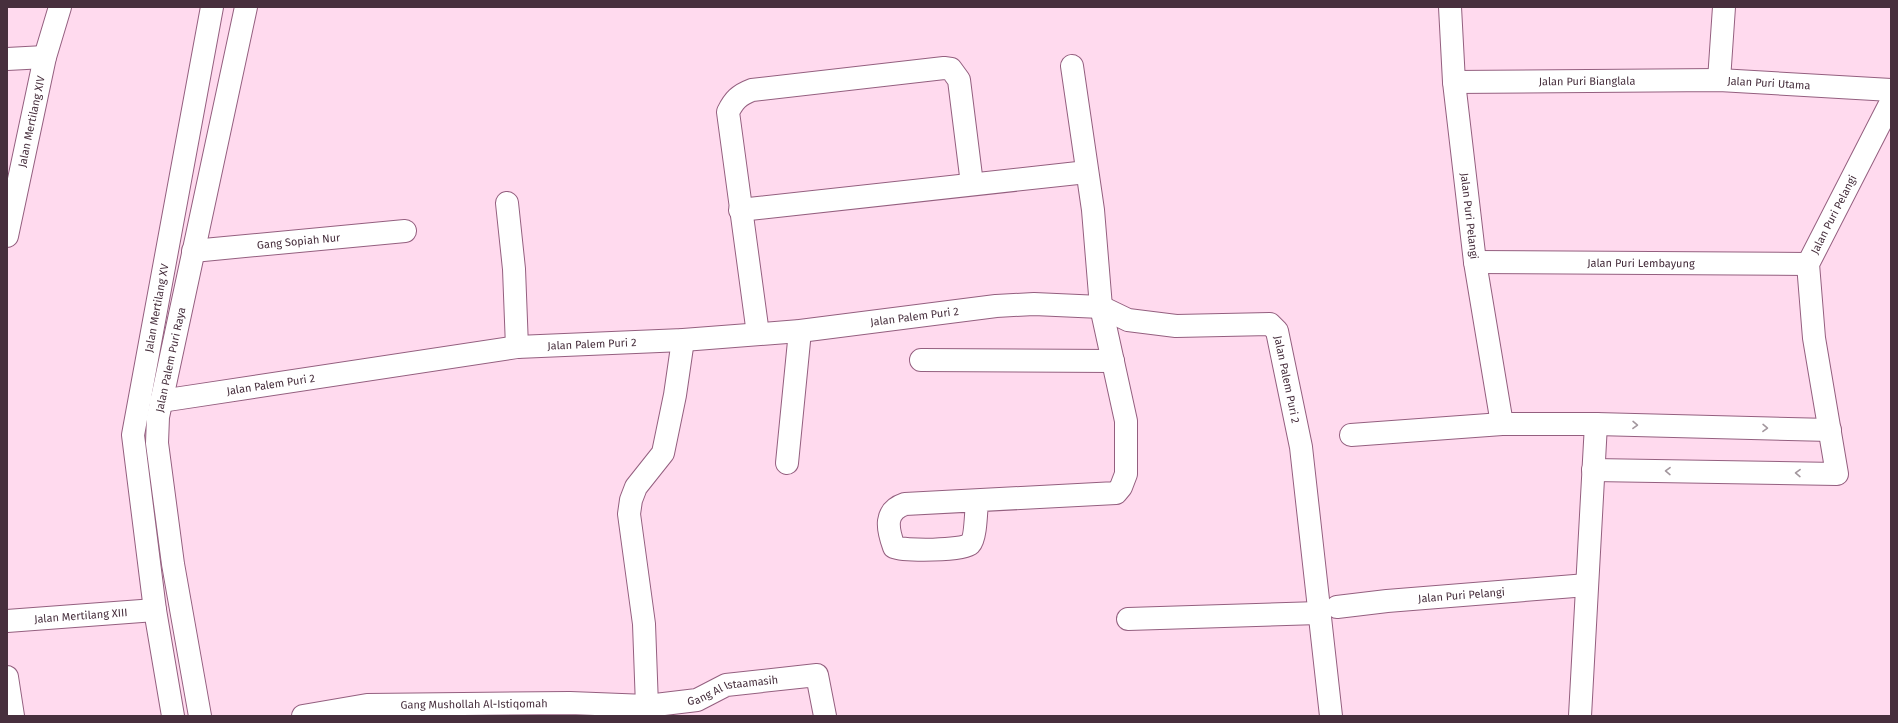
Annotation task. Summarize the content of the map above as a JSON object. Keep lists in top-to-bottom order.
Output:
{
  "streets": {
    "street": [
      "Jalan Puri Bianglala",
      "Jalan Puri Utama",
      "Jalan Mertilang XIV",
      "Jalan Puri Pelangi",
      "Gang Sopiah Nur",
      "Jalan Puri Lembayung",
      "Jalan Mertilang XV",
      "Jalan Palem Puri 2",
      "Jalan Palem Puri Raya",
      "Jalan Mertilang XIII",
      "Gang Al Istaamasih",
      "Gang Mushollah Al-Istiqomah"
    ]
  },
  "crossings": [
    ["Jalan Puri Bianglala", "Jalan Puri Utama"],
    ["Jalan Puri Bianglala", "Jalan Puri Pelangi"],
    ["Jalan Puri Pelangi", "Jalan Puri Lembayung"],
    ["Jalan Puri Pelangi", "Jalan Palem Puri 2"],
    ["Gang Sopiah Nur", "Jalan Palem Puri Raya"],
    ["Jalan Mertilang XV", "Jalan Mertilang XIII"],
    ["Jalan Palem Puri 2", "Jalan Palem Puri Raya"],
    ["Gang Al Istaamasih", "Gang Mushollah Al-Istiqomah"]
  ]
}
